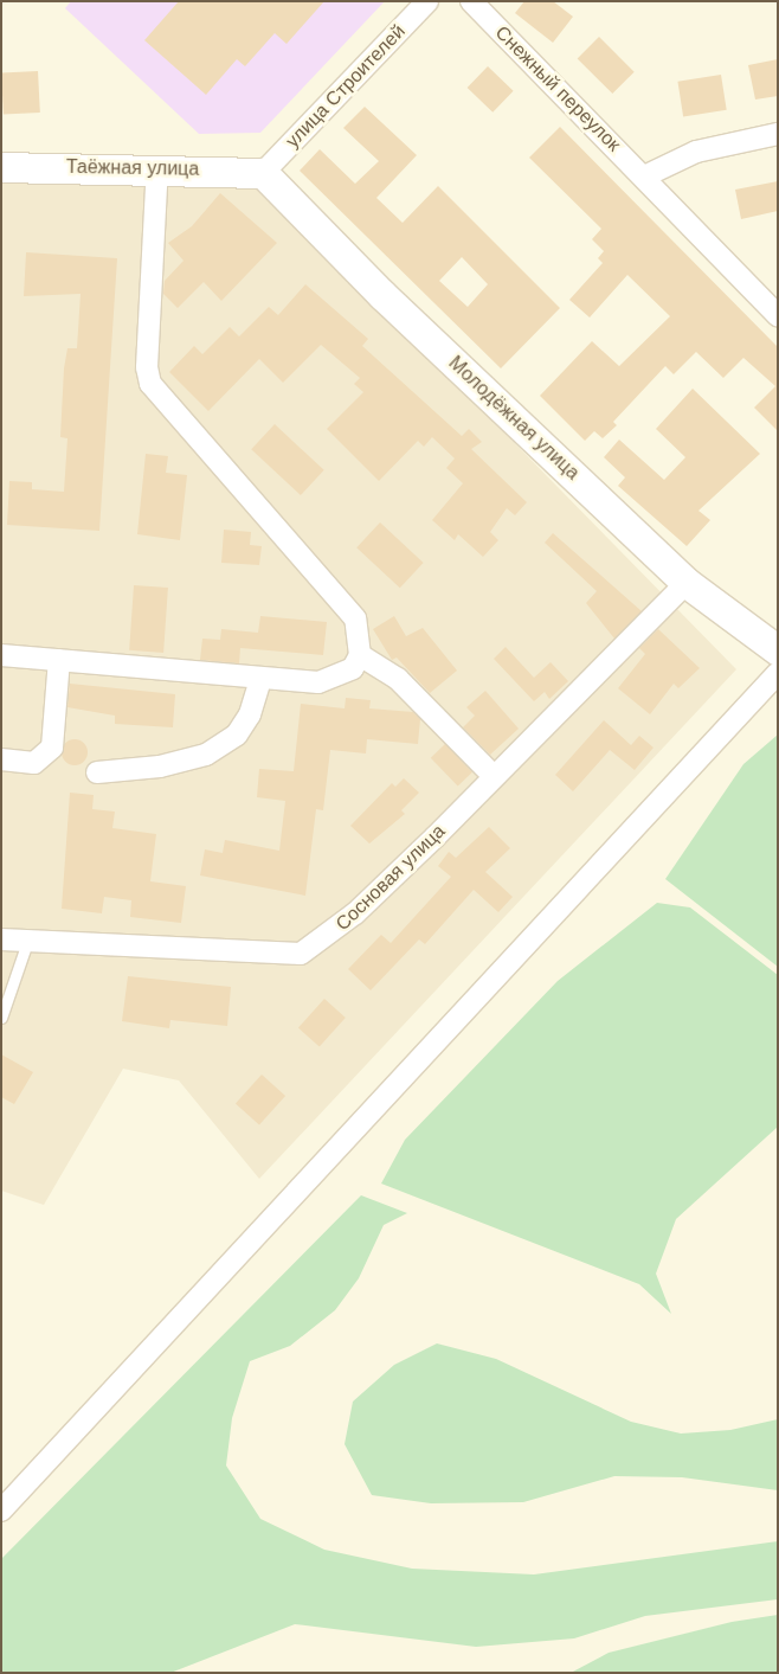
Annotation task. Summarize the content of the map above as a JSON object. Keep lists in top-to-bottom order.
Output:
{
  "streets": {
    "main road": ["Таёжная улица", "Молодёжная улица"],
    "street": ["улица Строителей", "Снежный переулок", "Сосновая улица"]
  },
  "crossings": [
    ["улица Строителей", "Таёжная улица"],
    ["улица Строителей", "Молодёжная улица"],
    ["Таёжная улица", "Молодёжная улица"],
    ["Молодёжная улица", "Сосновая улица"]
  ]
}
